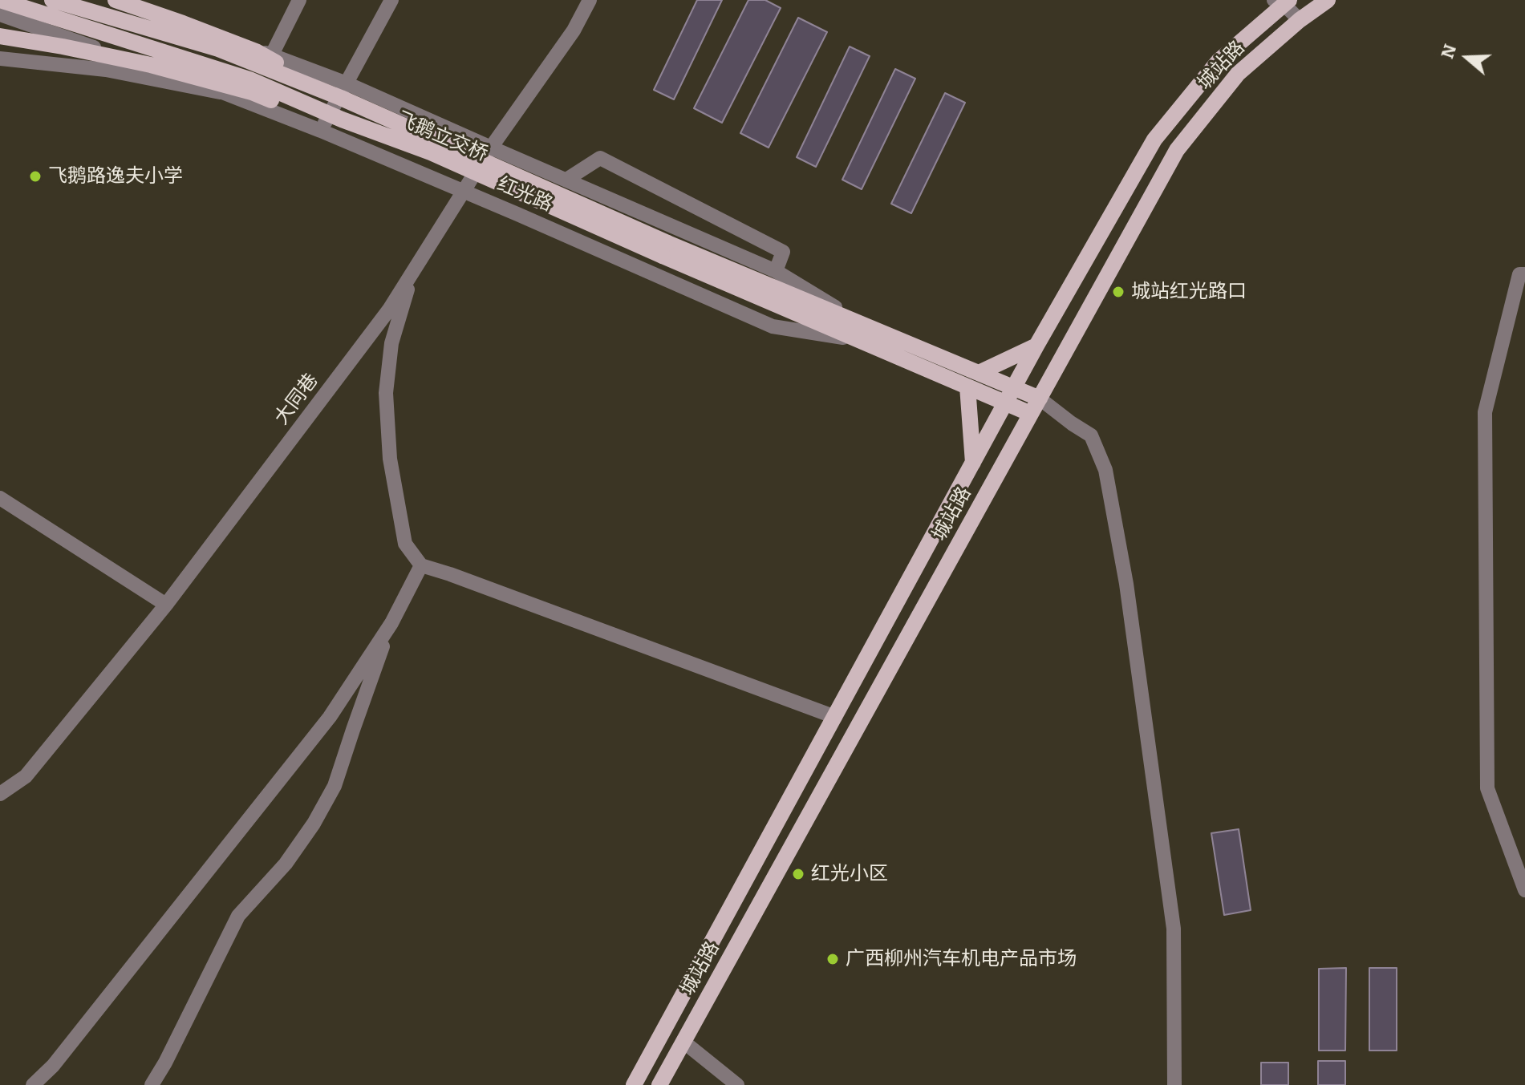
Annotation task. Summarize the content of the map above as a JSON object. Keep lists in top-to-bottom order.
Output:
{
  "streets": {
    "main road": ["城站路", "飞鹅立交桥", "红光路"],
    "street": ["大同巷"]
  },
  "crossings": [
    ["城站路", "红光路"],
    ["飞鹅立交桥", "红光路"],
    ["红光路", "大同巷"]
  ],
  "places": [
    "飞鹅路逸夫小学",
    "城站红光路口",
    "红光小区",
    "广西柳州汽车机电产品市场"
  ],
  "north": "left"
}
